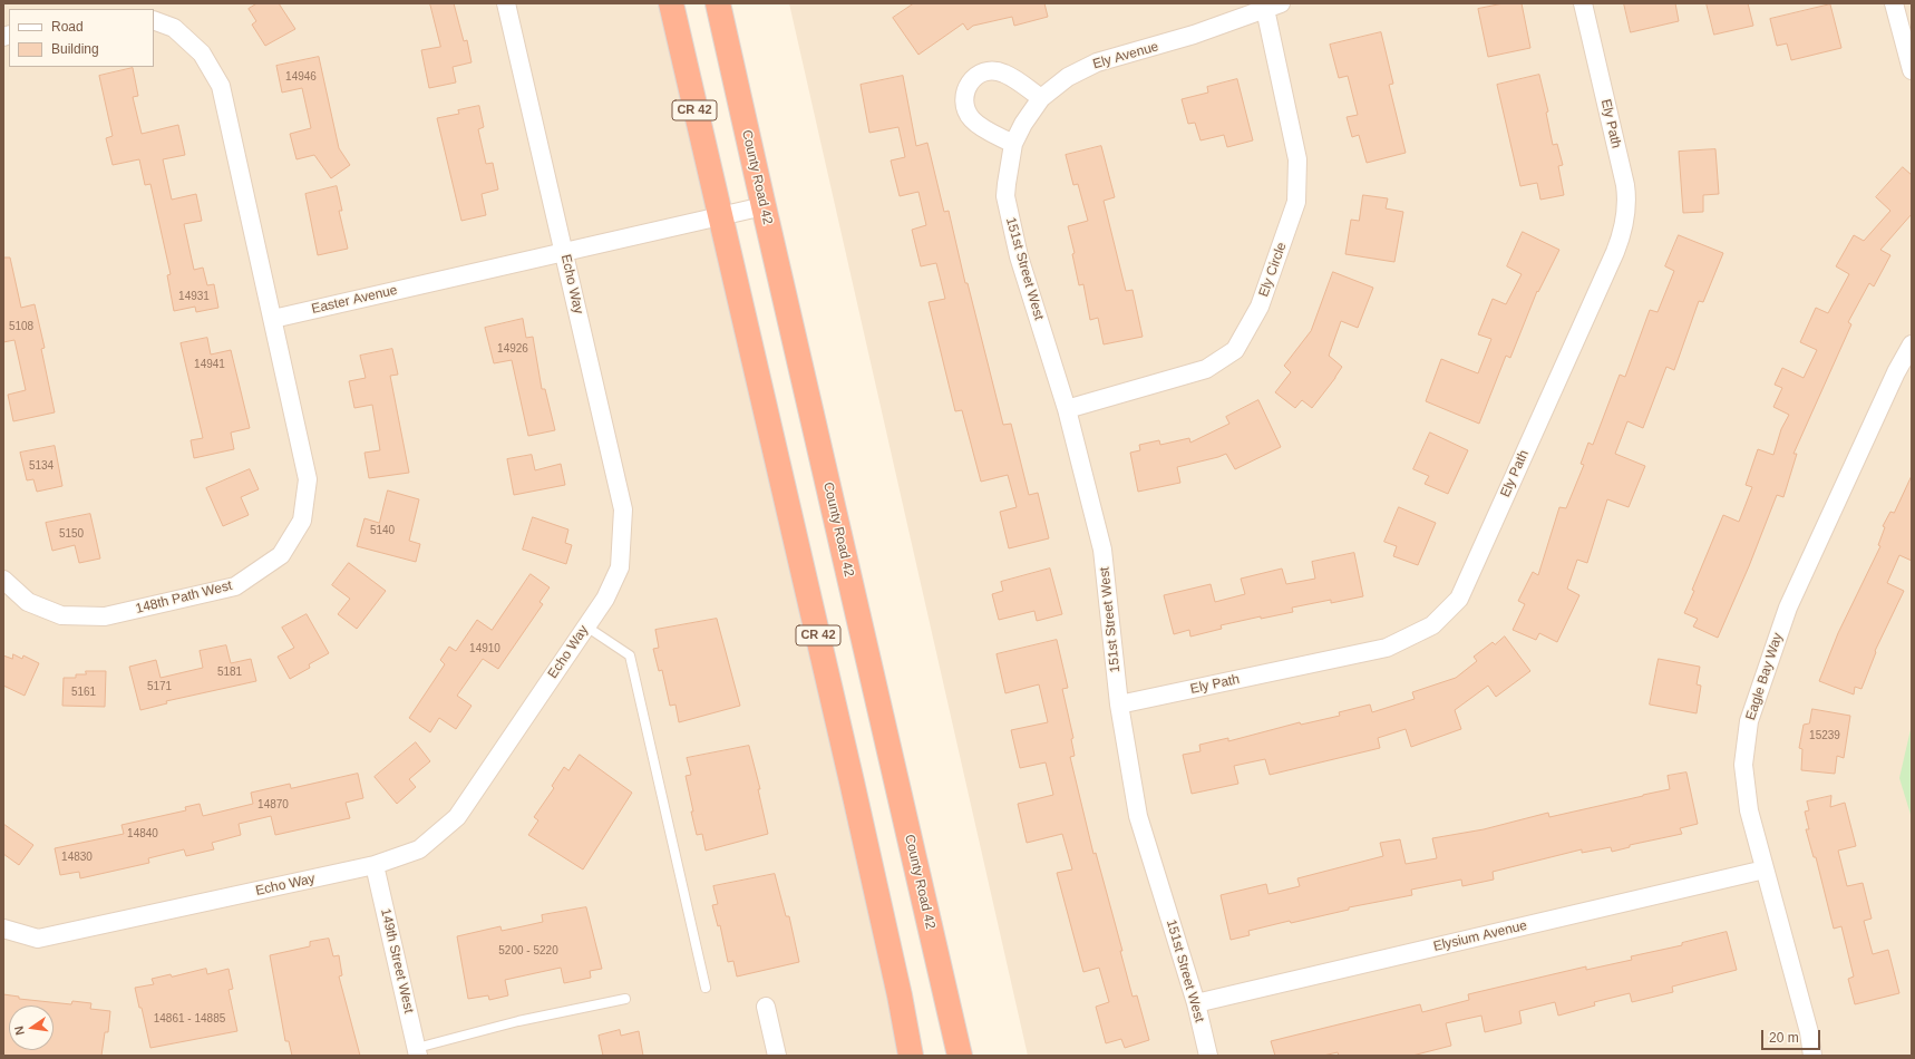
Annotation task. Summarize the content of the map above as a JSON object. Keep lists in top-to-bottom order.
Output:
{
  "streets": {
    "highway": ["CR 42", "County Road 42"],
    "street": [
      "Ely Avenue",
      "Ely Path",
      "151st Street West",
      "Ely Circle",
      "Echo Way",
      "Easter Avenue",
      "148th Path West",
      "Eagle Bay Way",
      "Elysium Avenue",
      "149th Street West"
    ]
  },
  "crossings": [
    ["Ely Avenue", "151st Street West"],
    ["Ely Avenue", "Ely Circle"],
    ["CR 42", "Easter Avenue"],
    ["Ely Path", "151st Street West"],
    ["County Road 42", "Easter Avenue"],
    ["151st Street West", "Ely Circle"],
    ["151st Street West", "Elysium Avenue"],
    ["Echo Way", "Easter Avenue"],
    ["Echo Way", "149th Street West"],
    ["Easter Avenue", "148th Path West"],
    ["Eagle Bay Way", "Elysium Avenue"]
  ],
  "house_numbers": [
    "14946",
    "14931",
    "5108",
    "14926",
    "14941",
    "5134",
    "5140",
    "5150",
    "14910",
    "5181",
    "5171",
    "5161",
    "15239",
    "14870",
    "14840",
    "14830",
    "5200 - 5220",
    "14861 - 14885"
  ],
  "legend": ["Road", "Building"],
  "scale_bar": "20 m",
  "north": "left"
}
